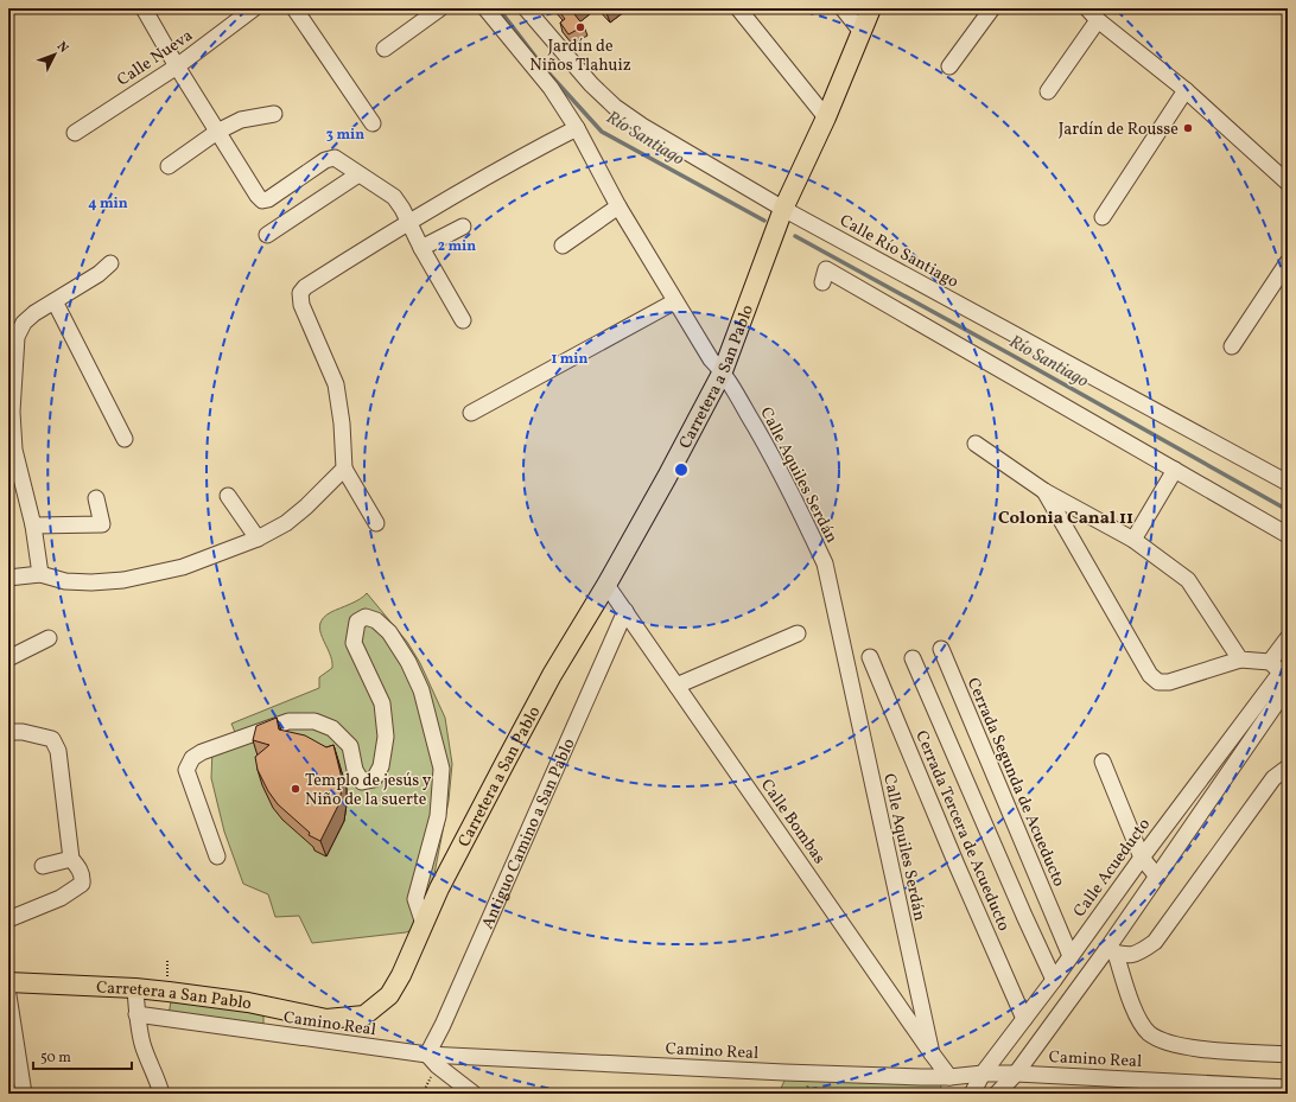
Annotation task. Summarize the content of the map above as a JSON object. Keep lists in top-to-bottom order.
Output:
{
  "streets": {
    "main road": ["Carretera a San Pablo"],
    "street": [
      "Calle Nueva",
      "Calle Río Santiago",
      "Calle Aquiles Serdán",
      "Cerrada Segunda de Acueducto",
      "Calle Bombas",
      "Cerrada Tercera de Acueducto",
      "Antiguo Camino a San Pablo",
      "Calle Acueducto",
      "Camino Real"
    ]
  },
  "crossings": [
    ["Calle Río Santiago", "Carretera a San Pablo"],
    ["Carretera a San Pablo", "Calle Aquiles Serdán"],
    ["Carretera a San Pablo", "Calle Bombas"],
    ["Calle Aquiles Serdán", "Calle Bombas"],
    ["Cerrada Segunda de Acueducto", "Calle Acueducto"],
    ["Calle Bombas", "Antiguo Camino a San Pablo"],
    ["Calle Bombas", "Camino Real"],
    ["Cerrada Tercera de Acueducto", "Calle Acueducto"],
    ["Antiguo Camino a San Pablo", "Camino Real"],
    ["Calle Acueducto", "Camino Real"]
  ],
  "districts": ["Colonia Canal 11"],
  "water": ["Río Santiago"],
  "places": ["Jardín de Niños Tlahuiz", "Jardín de Rousse", "Templo de jesús y Niño de la suerte"],
  "scale_bar": "50 m",
  "north": "top right",
  "rings": [
    "3 min",
    "4 min",
    "2 min",
    "1 min"
  ]
}
